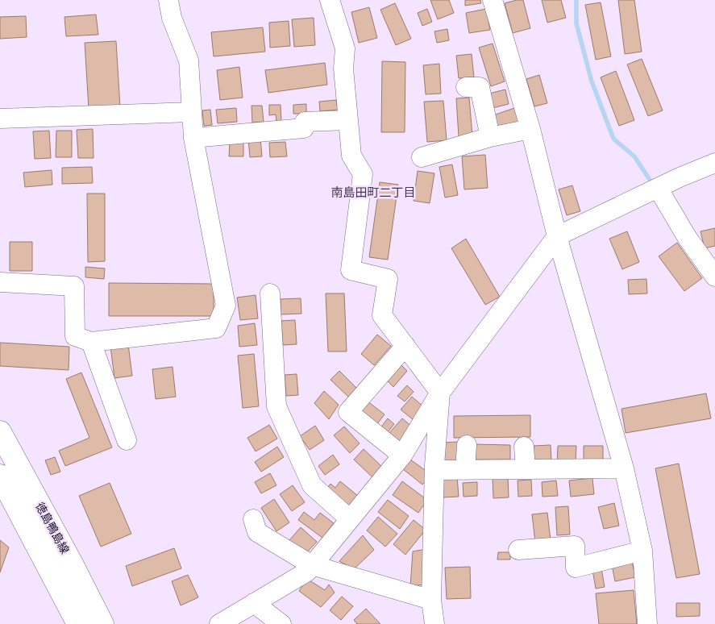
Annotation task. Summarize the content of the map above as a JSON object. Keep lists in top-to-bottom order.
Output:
{
  "streets": {
    "main road": ["徳島鴨島線"]
  },
  "districts": ["南島田町二丁目"]
}
